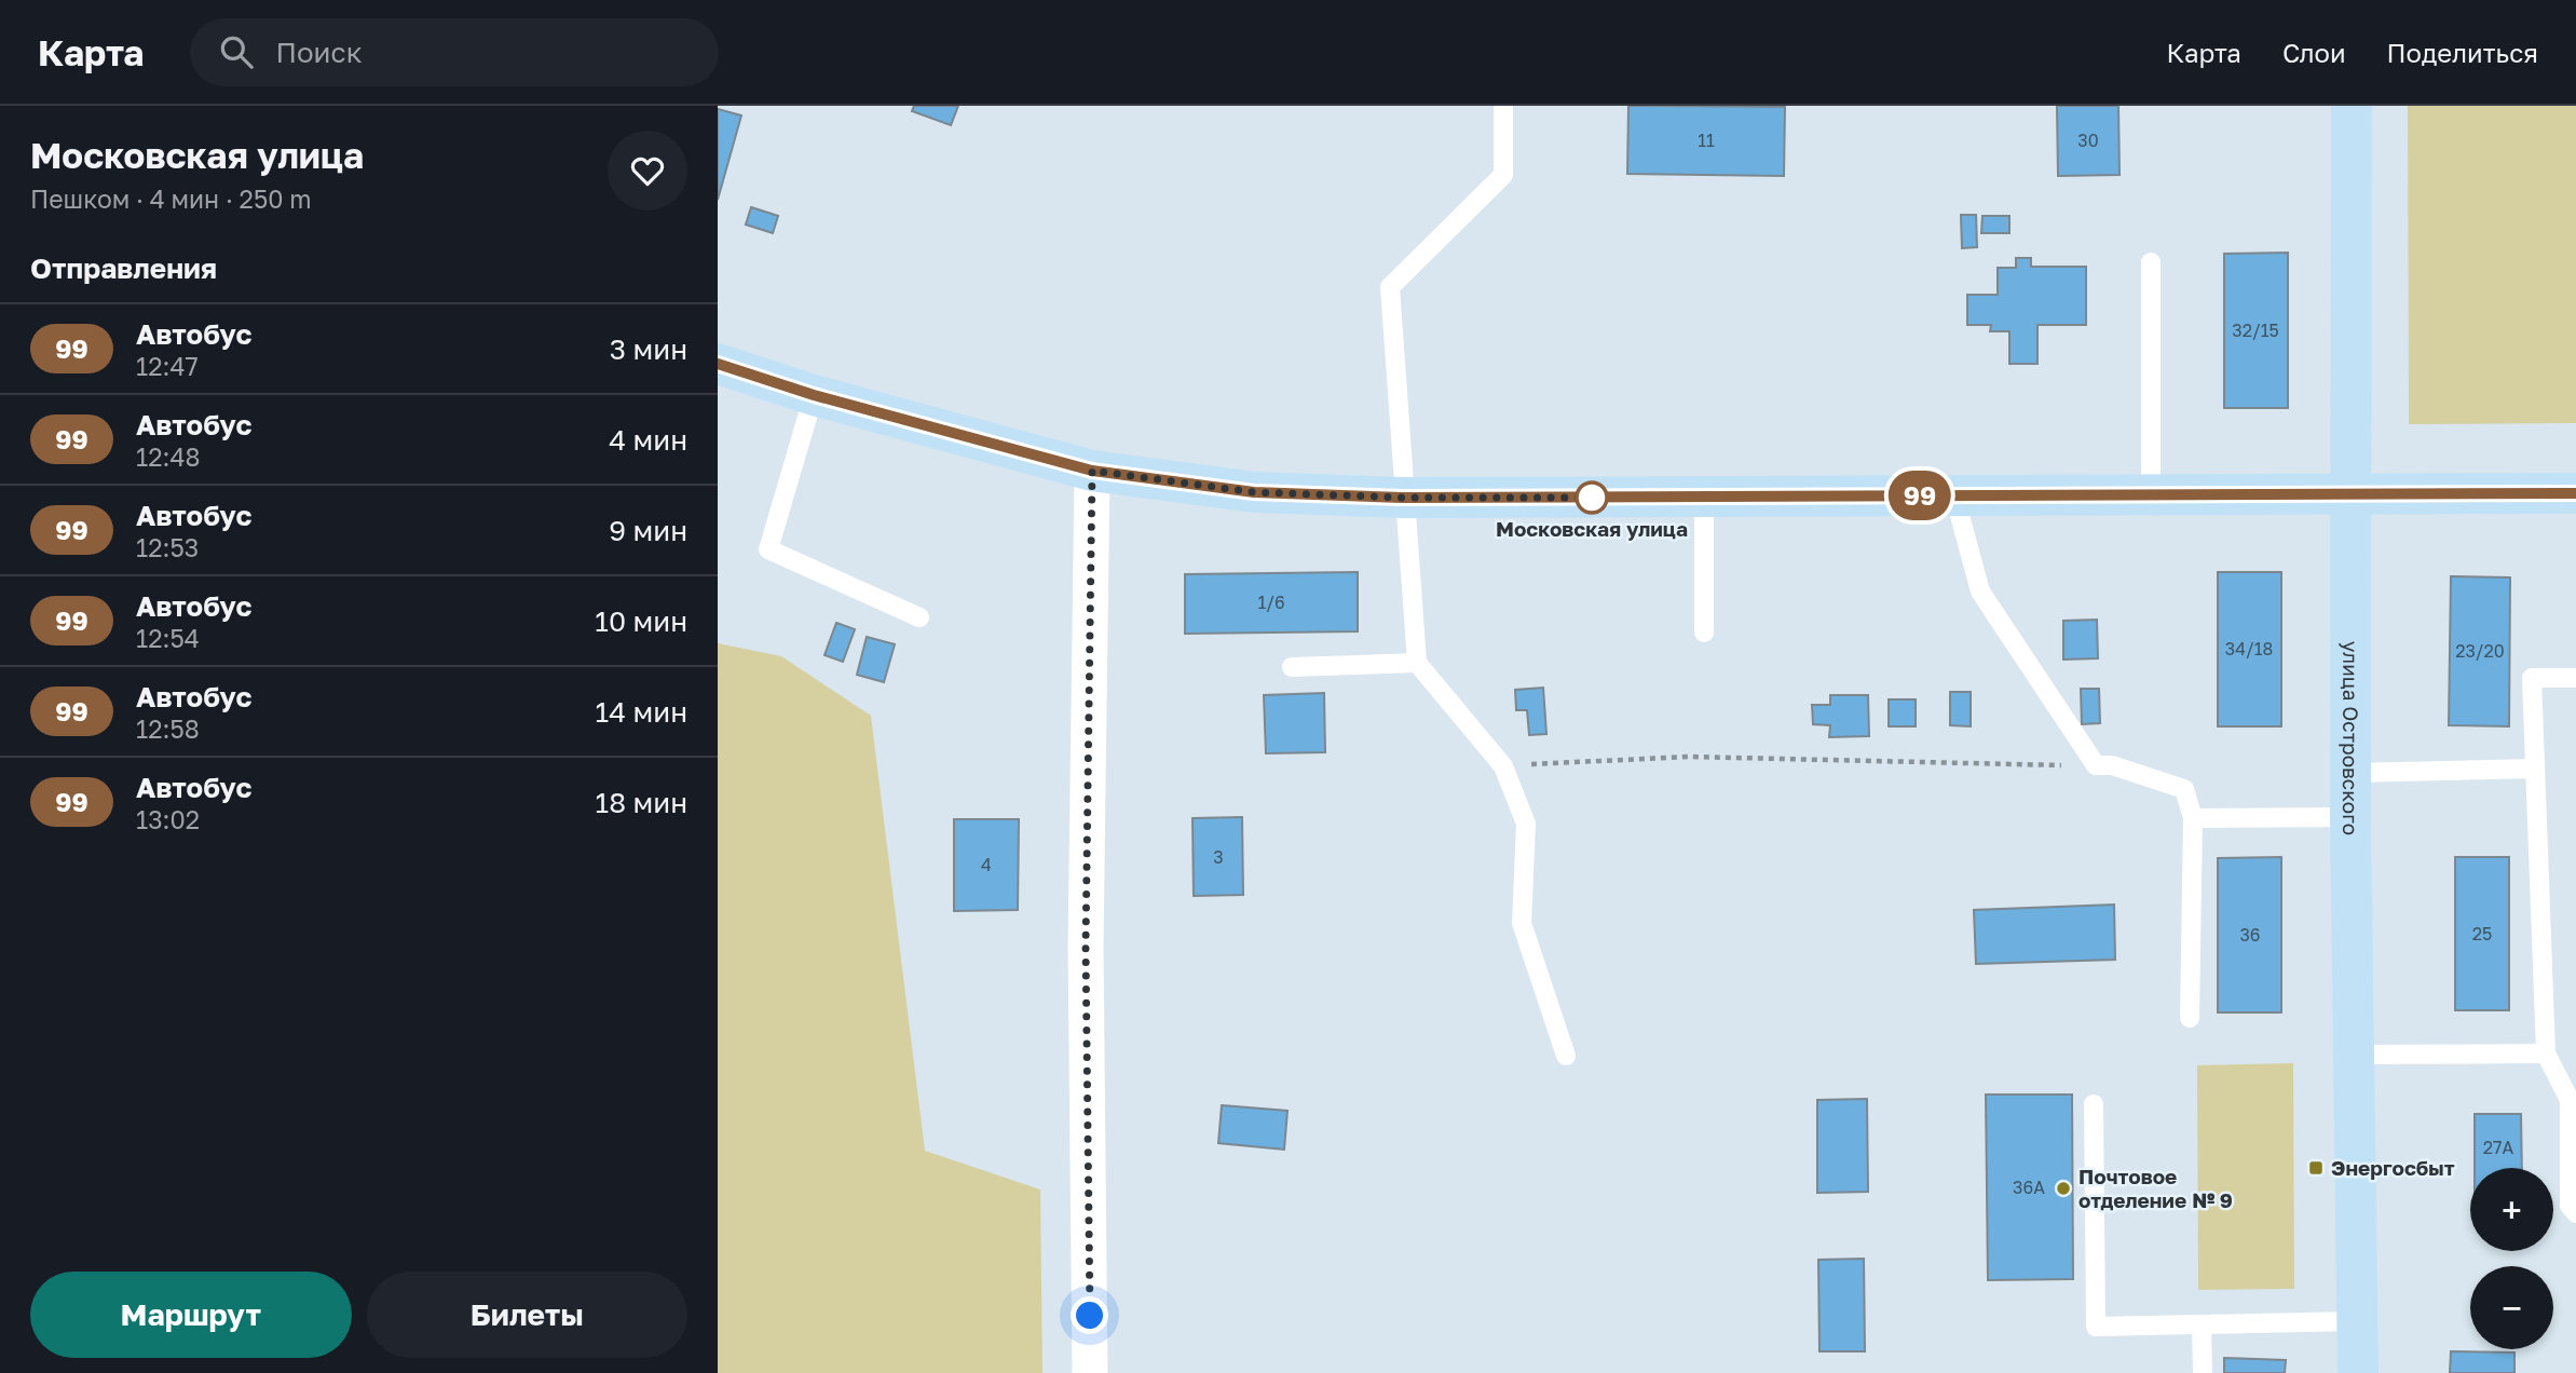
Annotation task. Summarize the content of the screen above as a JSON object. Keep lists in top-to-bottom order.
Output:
{
  "streets": {
    "main road": ["улица Островского"]
  },
  "places": {
    "other": ["Московская улица", "Почтовое отделение № 9"],
    "transit": ["Энергосбыт"]
  },
  "lines": ["bus line 99"],
  "house_numbers": [
    "11",
    "30",
    "32/15",
    "1/6",
    "34/18",
    "23/20",
    "3",
    "4",
    "25",
    "36",
    "27А",
    "36А"
  ],
  "page": {
    "header": "Карта",
    "search": "Поиск",
    "nav": ["Карта", "Слои", "Поделиться"],
    "heading": [
      ["Московская улица", "Пешком · 4 мин · 250 m"],
      "Отправления"
    ],
    "on_map": "99",
    "list": [
      {
        "mark": "99",
        "name": "Автобус",
        "note": "12:47",
        "value": "3 мин"
      },
      {
        "mark": "99",
        "name": "Автобус",
        "note": "12:48",
        "value": "4 мин"
      },
      {
        "mark": "99",
        "name": "Автобус",
        "note": "12:53",
        "value": "9 мин"
      },
      {
        "mark": "99",
        "name": "Автобус",
        "note": "12:54",
        "value": "10 мин"
      },
      {
        "mark": "99",
        "name": "Автобус",
        "note": "12:58",
        "value": "14 мин"
      },
      {
        "mark": "99",
        "name": "Автобус",
        "note": "13:02",
        "value": "18 мин"
      }
    ],
    "map_buttons": ["+", "−"],
    "buttons": ["Маршрут", "Билеты"]
  }
}
